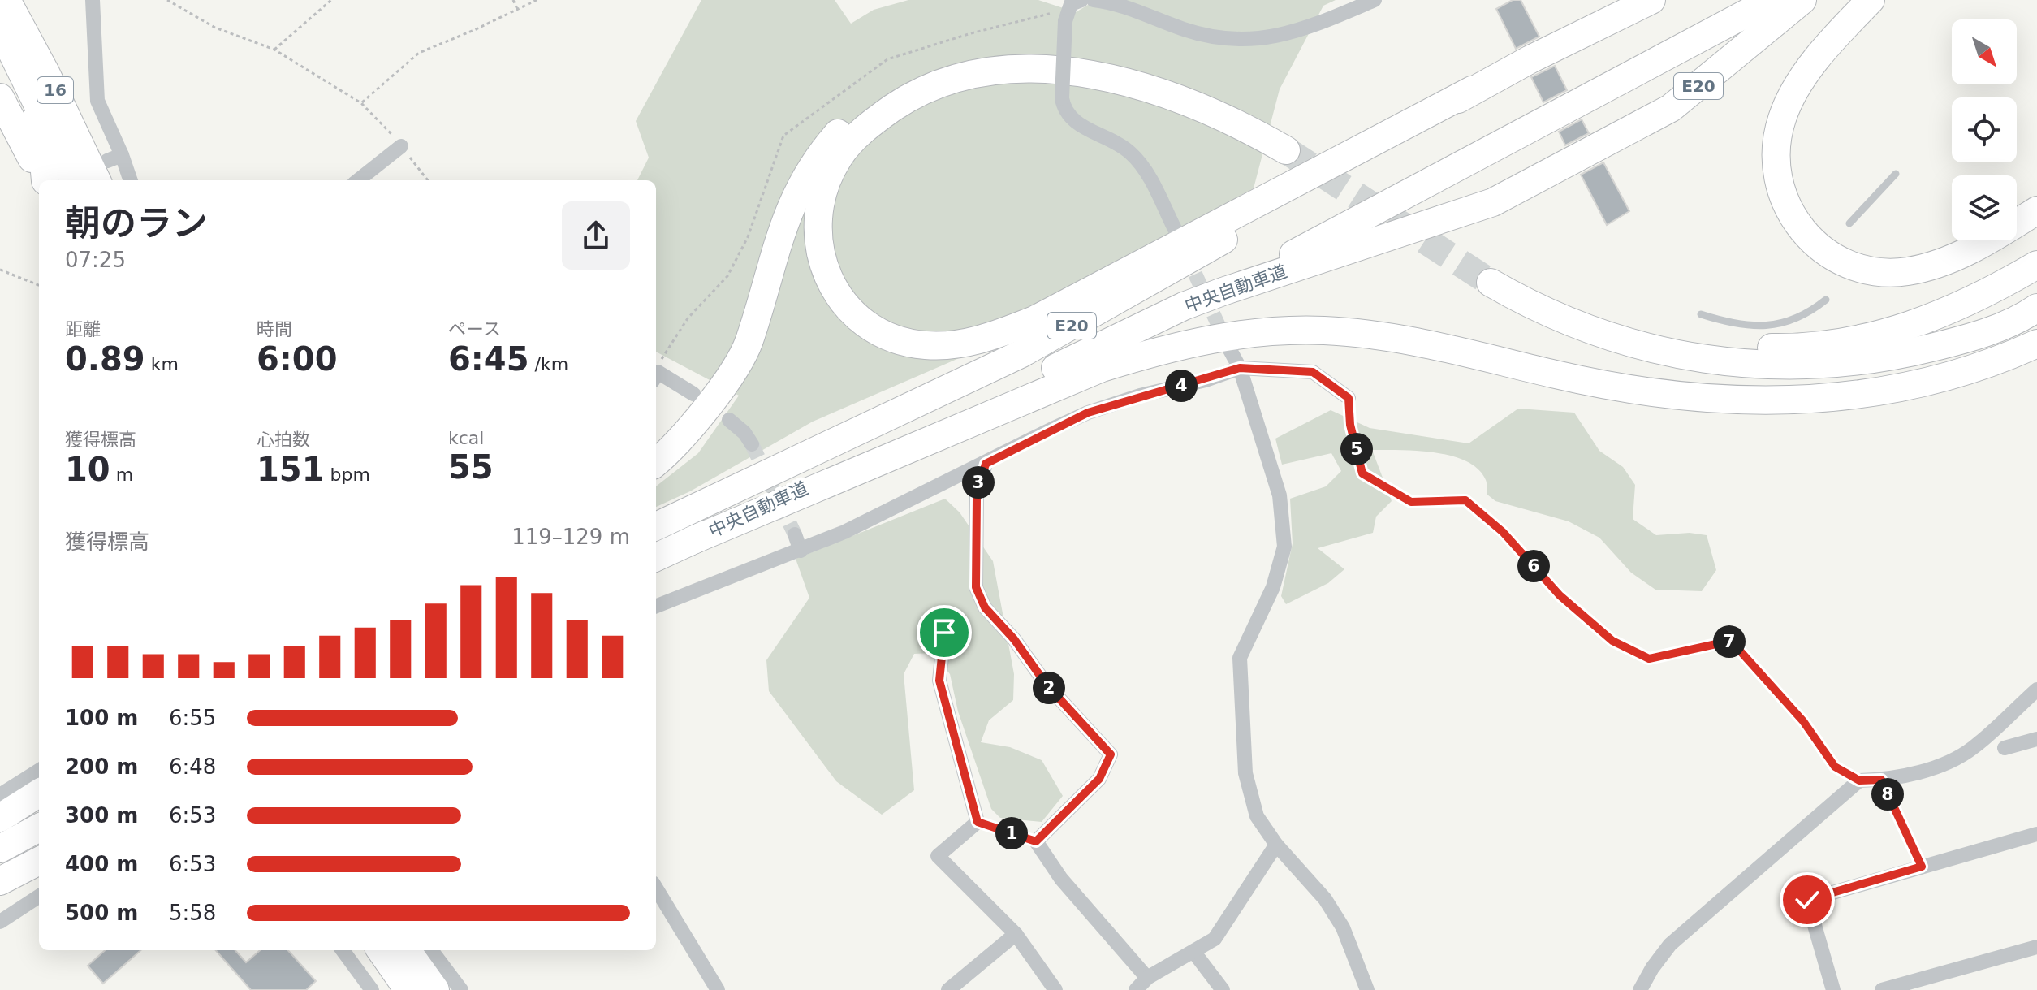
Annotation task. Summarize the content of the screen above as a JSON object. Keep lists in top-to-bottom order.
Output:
{
  "streets": {
    "highway": ["E20", "16", "中央自動車道"]
  },
  "north": "bottom right",
  "page": {
    "heading": ["朝のラン", "07:25"],
    "stats": [
      ["距離", "0.89 km"],
      ["時間", "6:00"],
      ["ペース", "6:45 /km"],
      ["獲得標高", "10 m"],
      ["心拍数", "151 bpm"],
      ["kcal", "55"]
    ],
    "pins": [
      "4",
      "5",
      "3",
      "6",
      "7",
      "2",
      "8",
      "1"
    ],
    "chart": ["獲得標高", "119–129 m"],
    "list": [
      {
        "name": "100 m",
        "note": "6:55"
      },
      {
        "name": "200 m",
        "note": "6:48"
      },
      {
        "name": "300 m",
        "note": "6:53"
      },
      {
        "name": "400 m",
        "note": "6:53"
      },
      {
        "name": "500 m",
        "note": "5:58"
      }
    ]
  }
}
